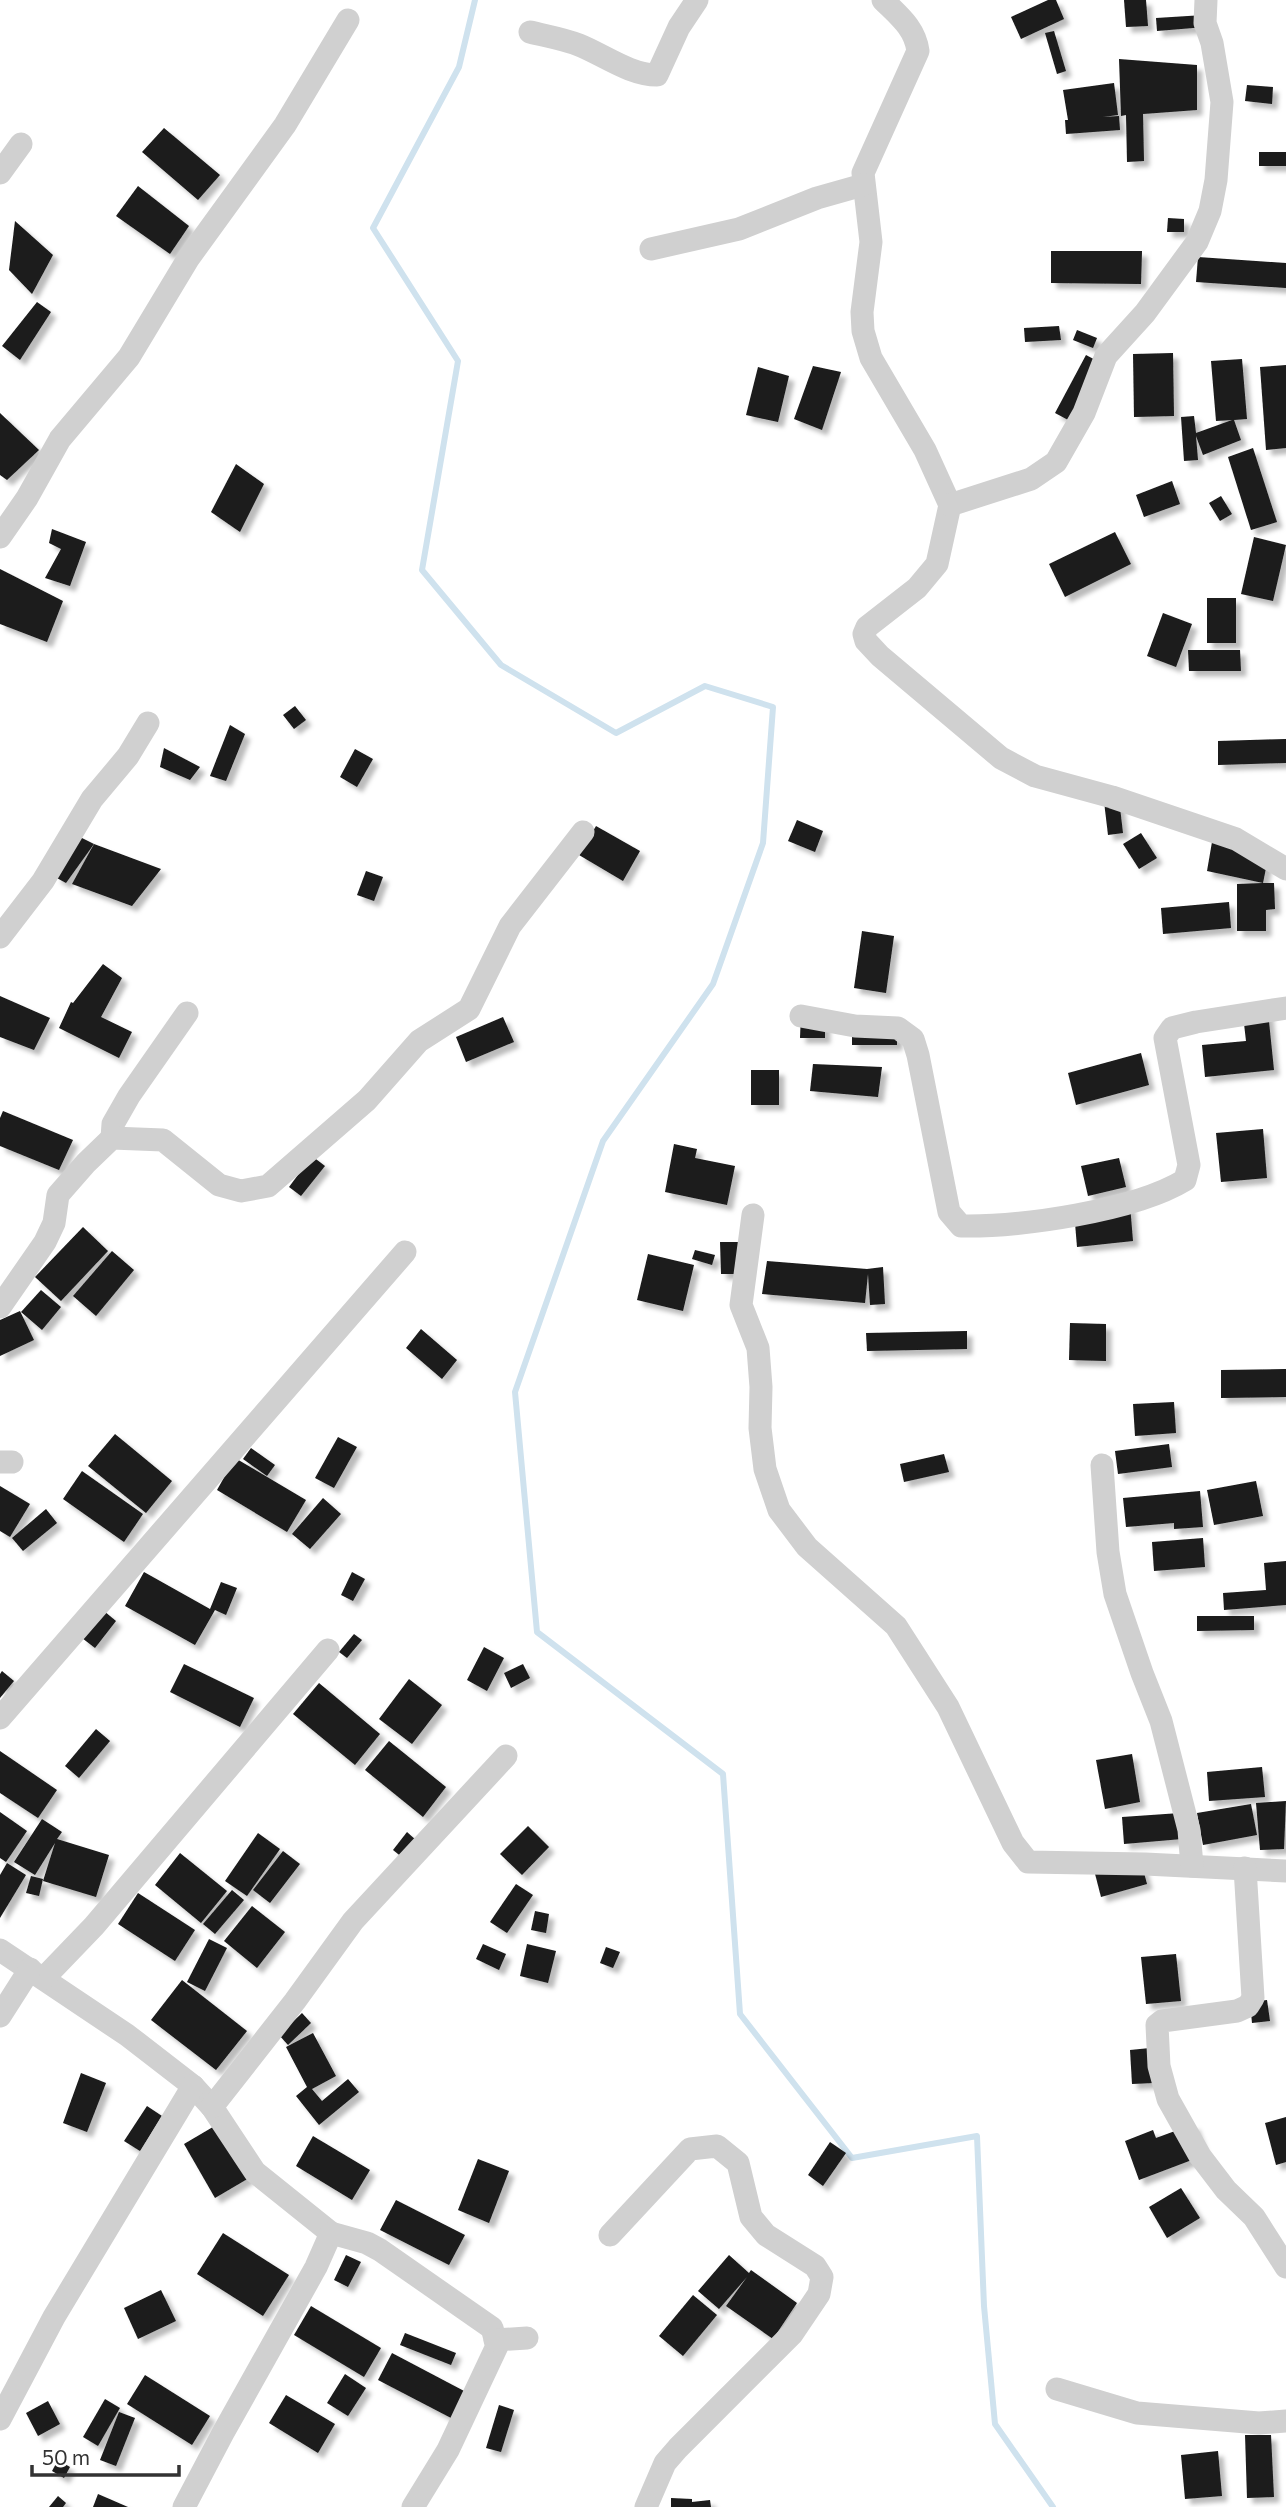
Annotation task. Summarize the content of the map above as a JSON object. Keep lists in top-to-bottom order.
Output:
{
  "scale_bar": "50 m"
}
